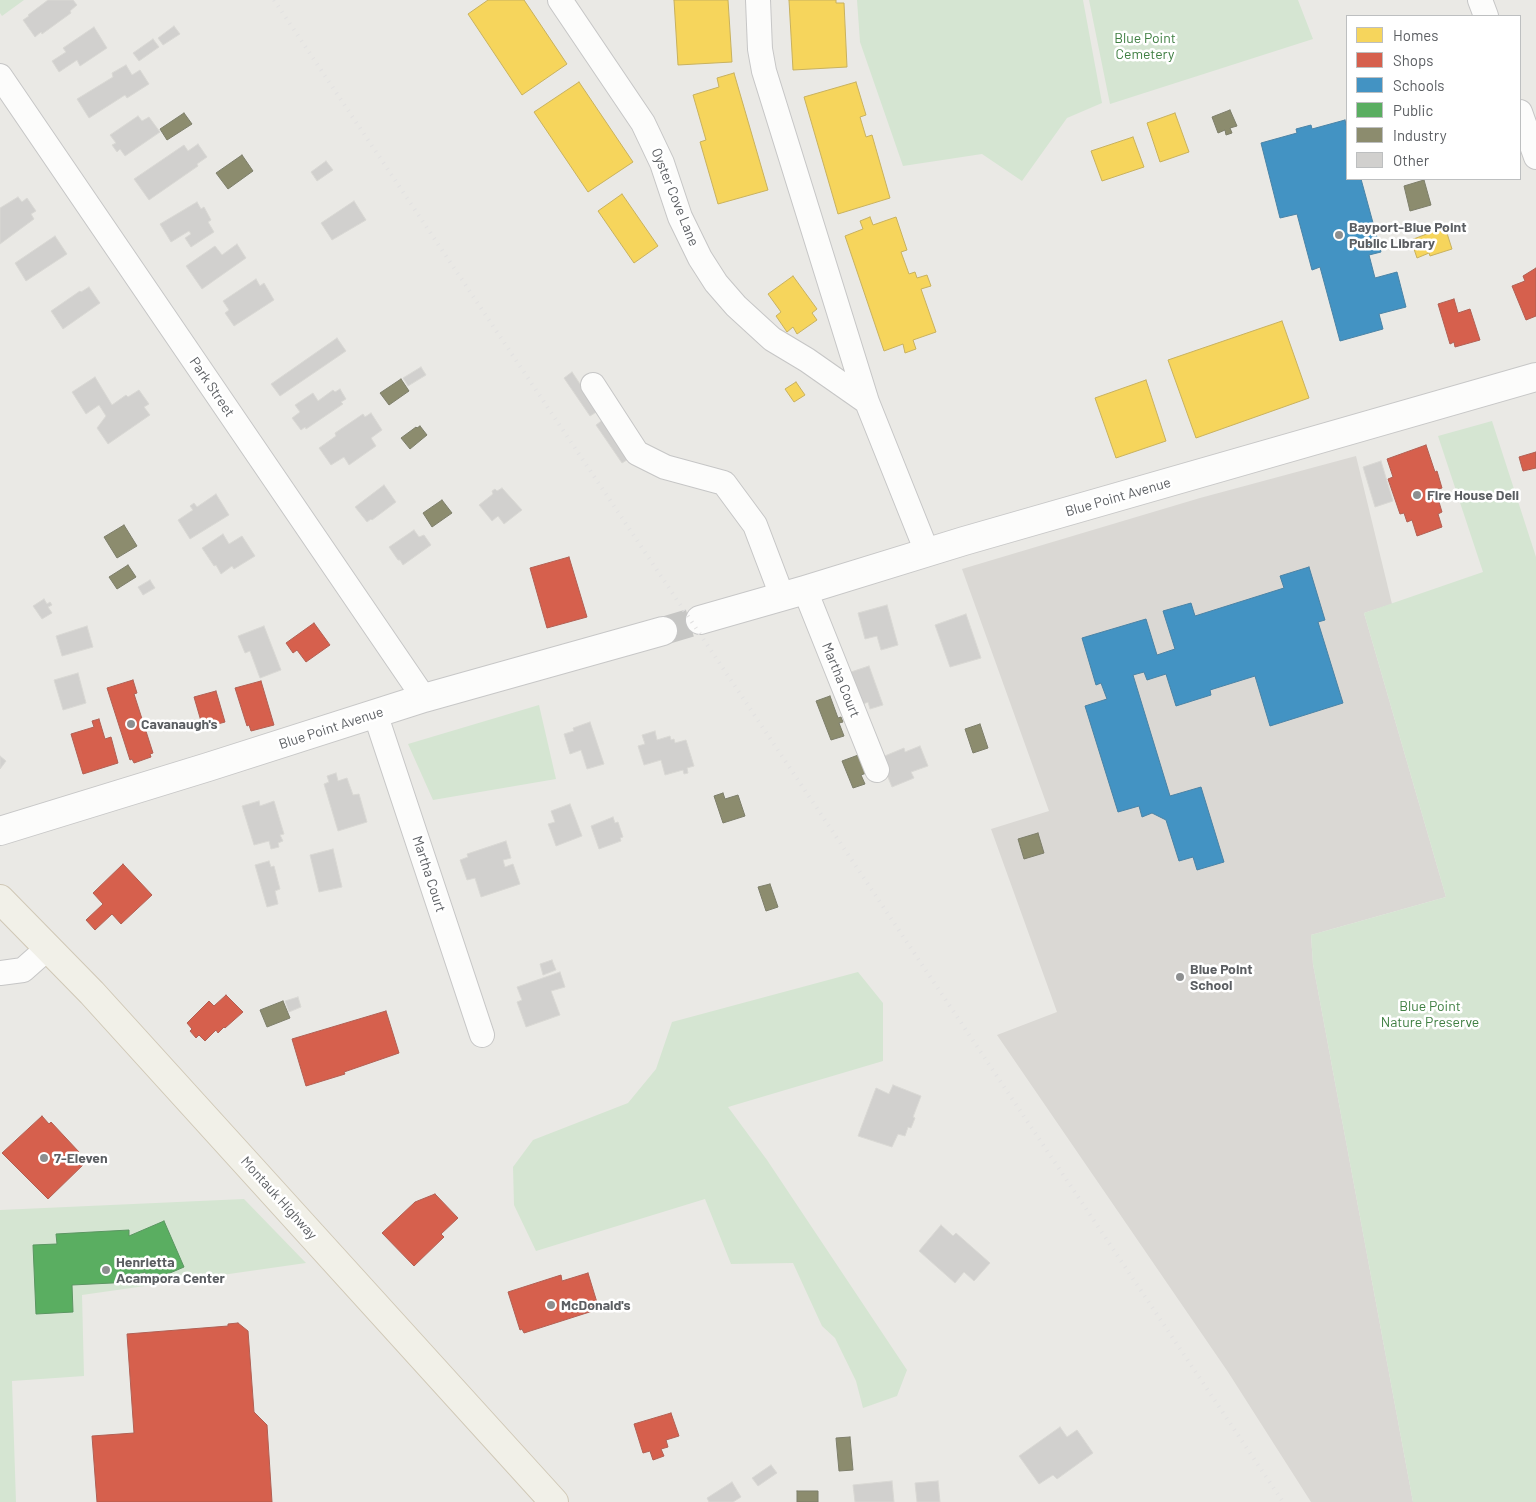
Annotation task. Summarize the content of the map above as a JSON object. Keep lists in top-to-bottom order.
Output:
{
  "streets": {
    "main road": ["Montauk Highway"],
    "street": [
      "Oyster Cove Lane",
      "Park Street",
      "Blue Point Avenue",
      "Martha Court"
    ]
  },
  "crossings": [
    ["Park Street", "Blue Point Avenue"],
    ["Blue Point Avenue", "Martha Court"]
  ],
  "parks": ["Blue Point Cemetery", "Blue Point Nature Preserve"],
  "places": [
    "Bayport-Blue Point Public Library",
    "Fire House Deli",
    "Cavanaugh's",
    "Blue Point School",
    "7-Eleven",
    "Henrietta Acampora Center",
    "McDonald's"
  ],
  "legend": [
    "Homes",
    "Shops",
    "Schools",
    "Public",
    "Industry",
    "Other"
  ]
}
